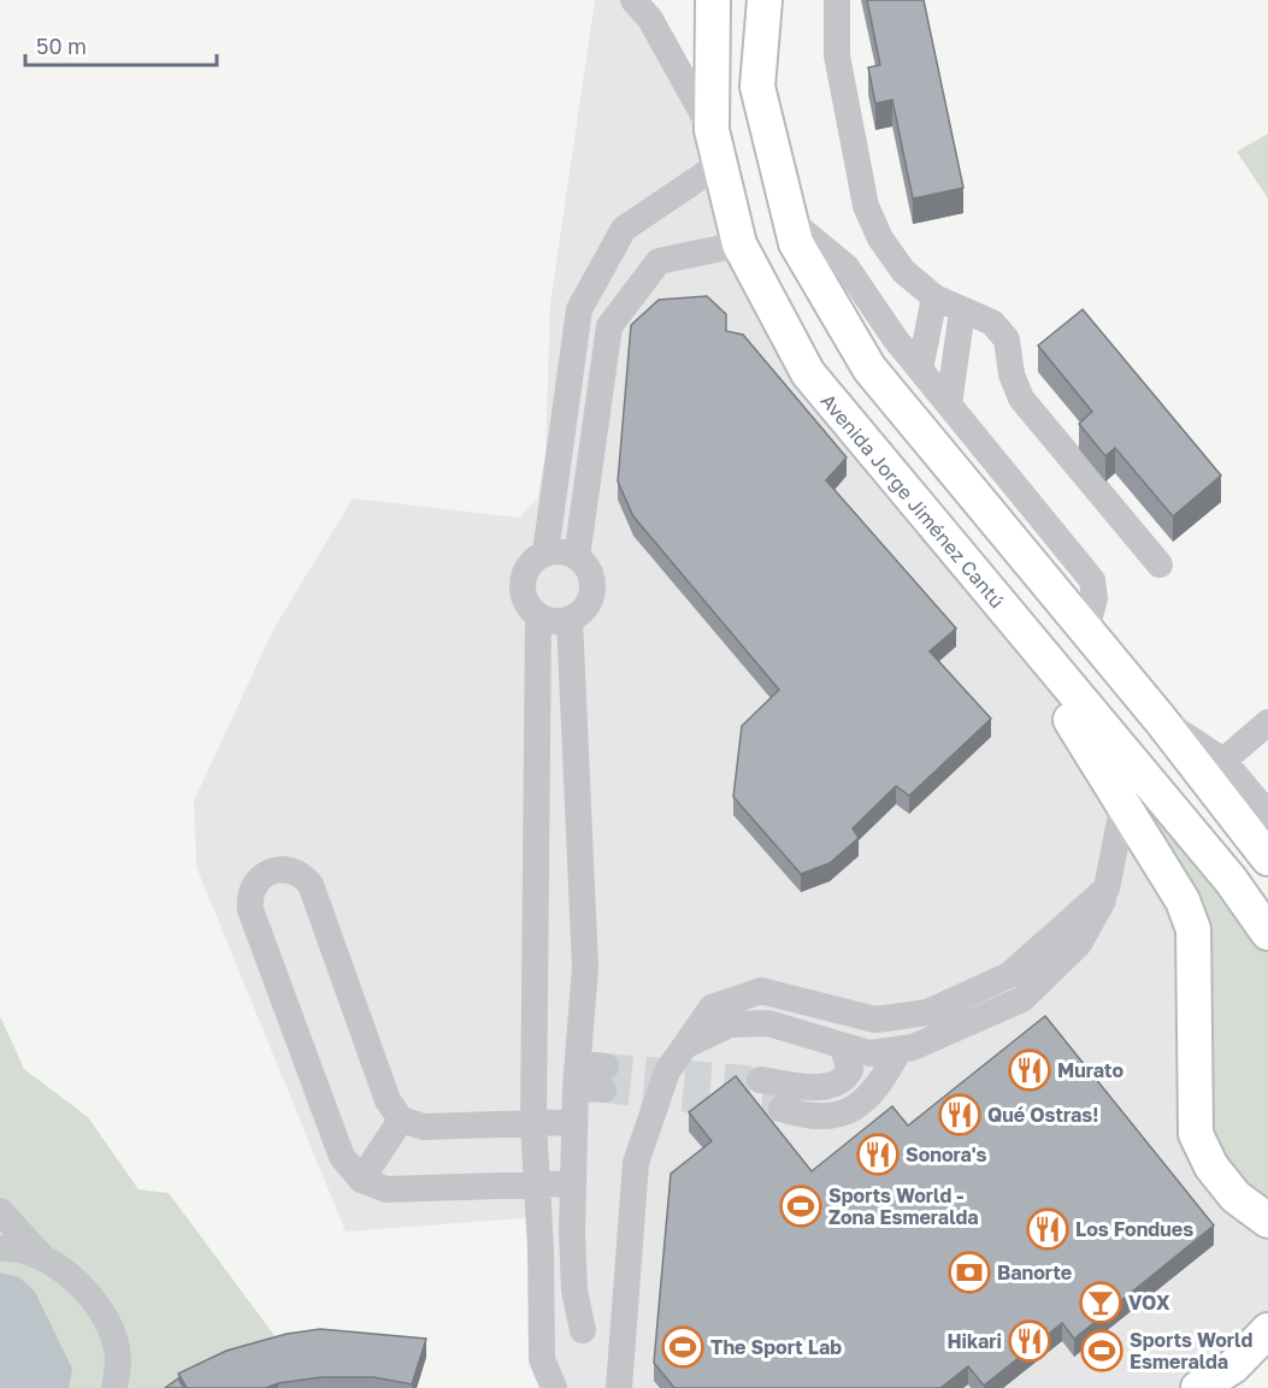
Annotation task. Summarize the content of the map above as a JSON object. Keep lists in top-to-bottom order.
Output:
{
  "streets": {
    "main road": ["Avenida Jorge Jiménez Cantú"]
  },
  "places": {
    "restaurant": [
      "Murato",
      "Qué Ostras!",
      "Sonora's",
      "Los Fondues",
      "Hikari"
    ],
    "sports": ["Sports World - Zona Esmeralda", "The Sport Lab", "Sports World Esmeralda"],
    "bank": ["Banorte"],
    "bar": ["VOX"]
  },
  "scale_bar": "50 m"
}
